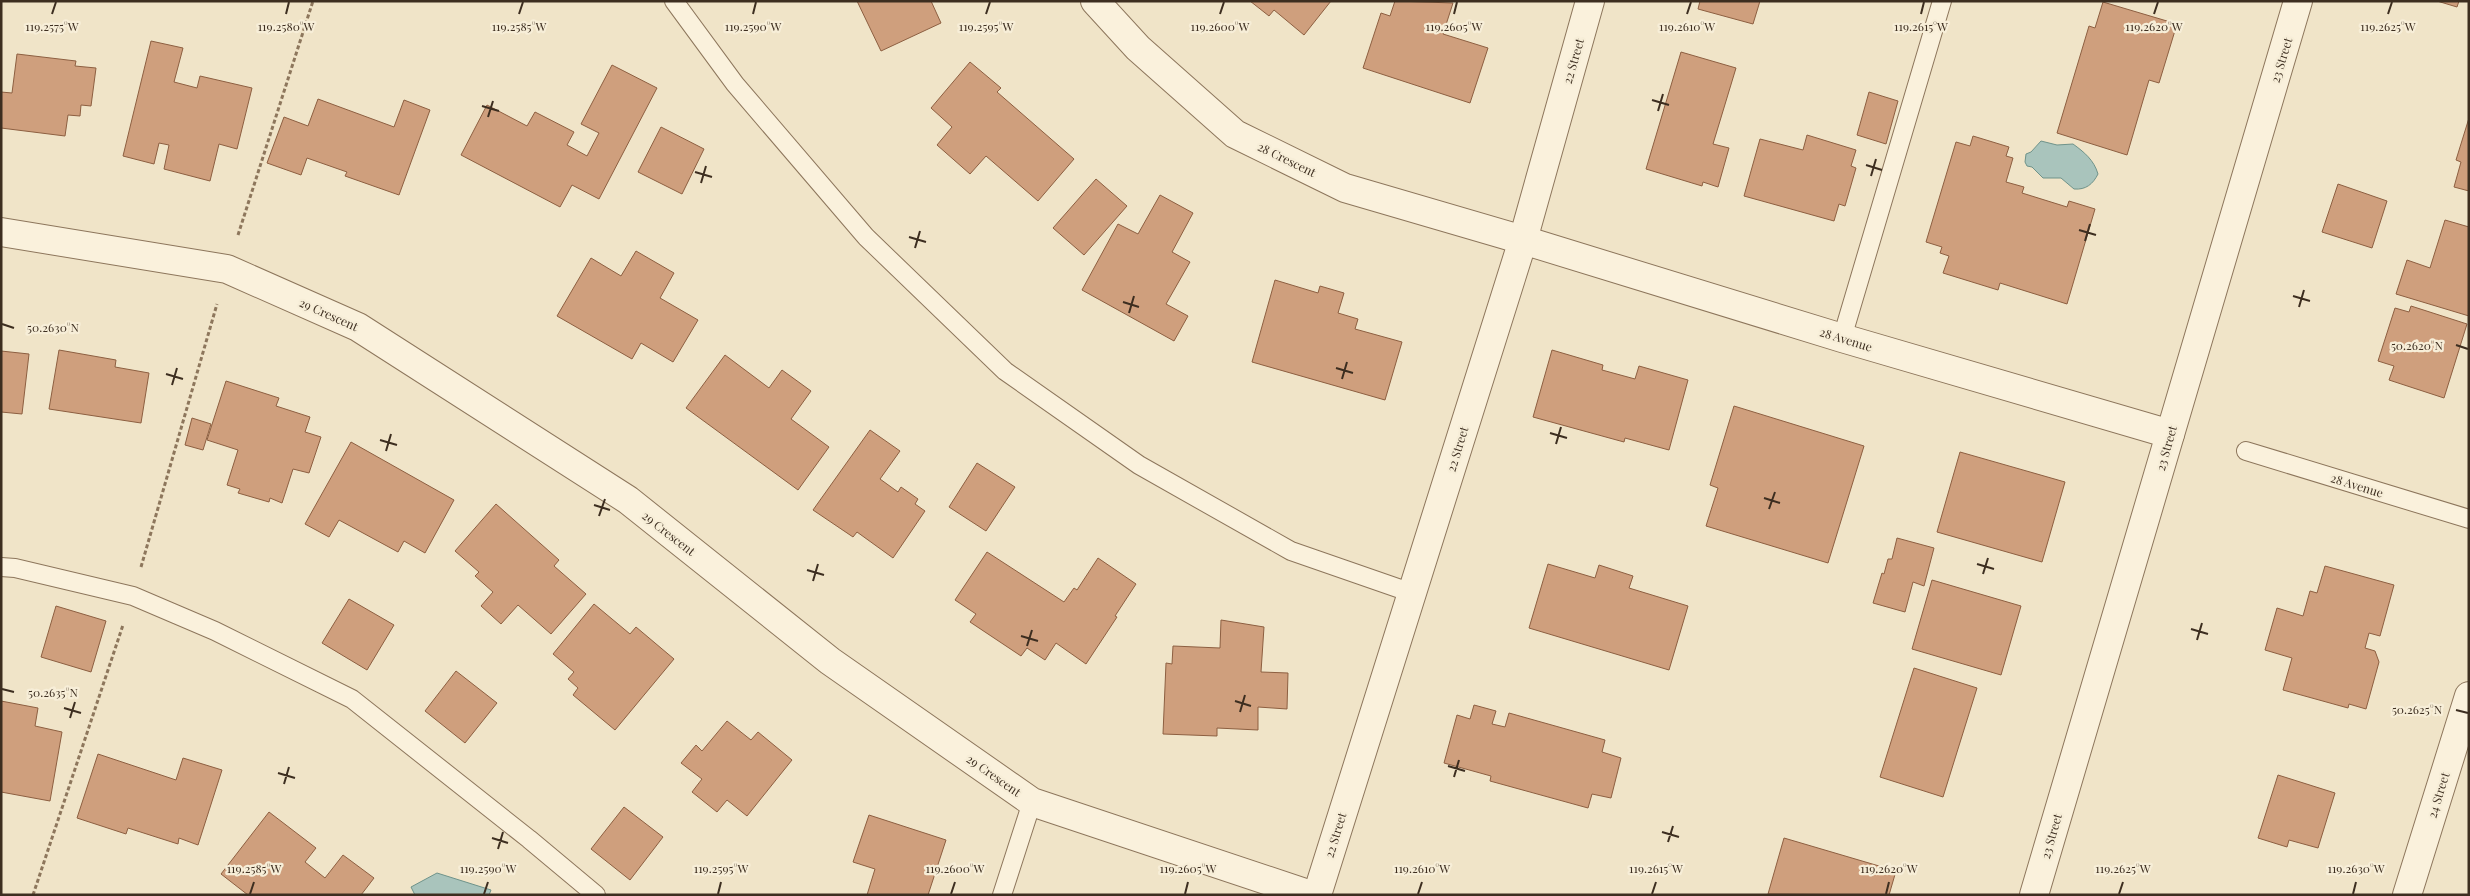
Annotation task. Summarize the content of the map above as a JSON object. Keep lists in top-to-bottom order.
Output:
{
  "streets": {
    "street": [
      "23 Street",
      "22 Street",
      "28 Crescent",
      "29 Crescent",
      "28 Avenue",
      "24 Street"
    ]
  },
  "crossings": [
    ["23 Street", "28 Avenue"],
    ["22 Street", "28 Crescent"],
    ["22 Street", "28 Avenue"],
    ["28 Crescent", "28 Avenue"]
  ],
  "coordinates": [
    "119.2575°W",
    "119.2580°W",
    "119.2585°W",
    "119.2590°W",
    "119.2595°W",
    "119.2600°W",
    "119.2605°W",
    "119.2610°W",
    "119.2615°W",
    "119.2620°W",
    "119.2625°W",
    "50.2630°N",
    "50.2620°N",
    "50.2635°N",
    "50.2625°N",
    "119.2630°W"
  ]
}
